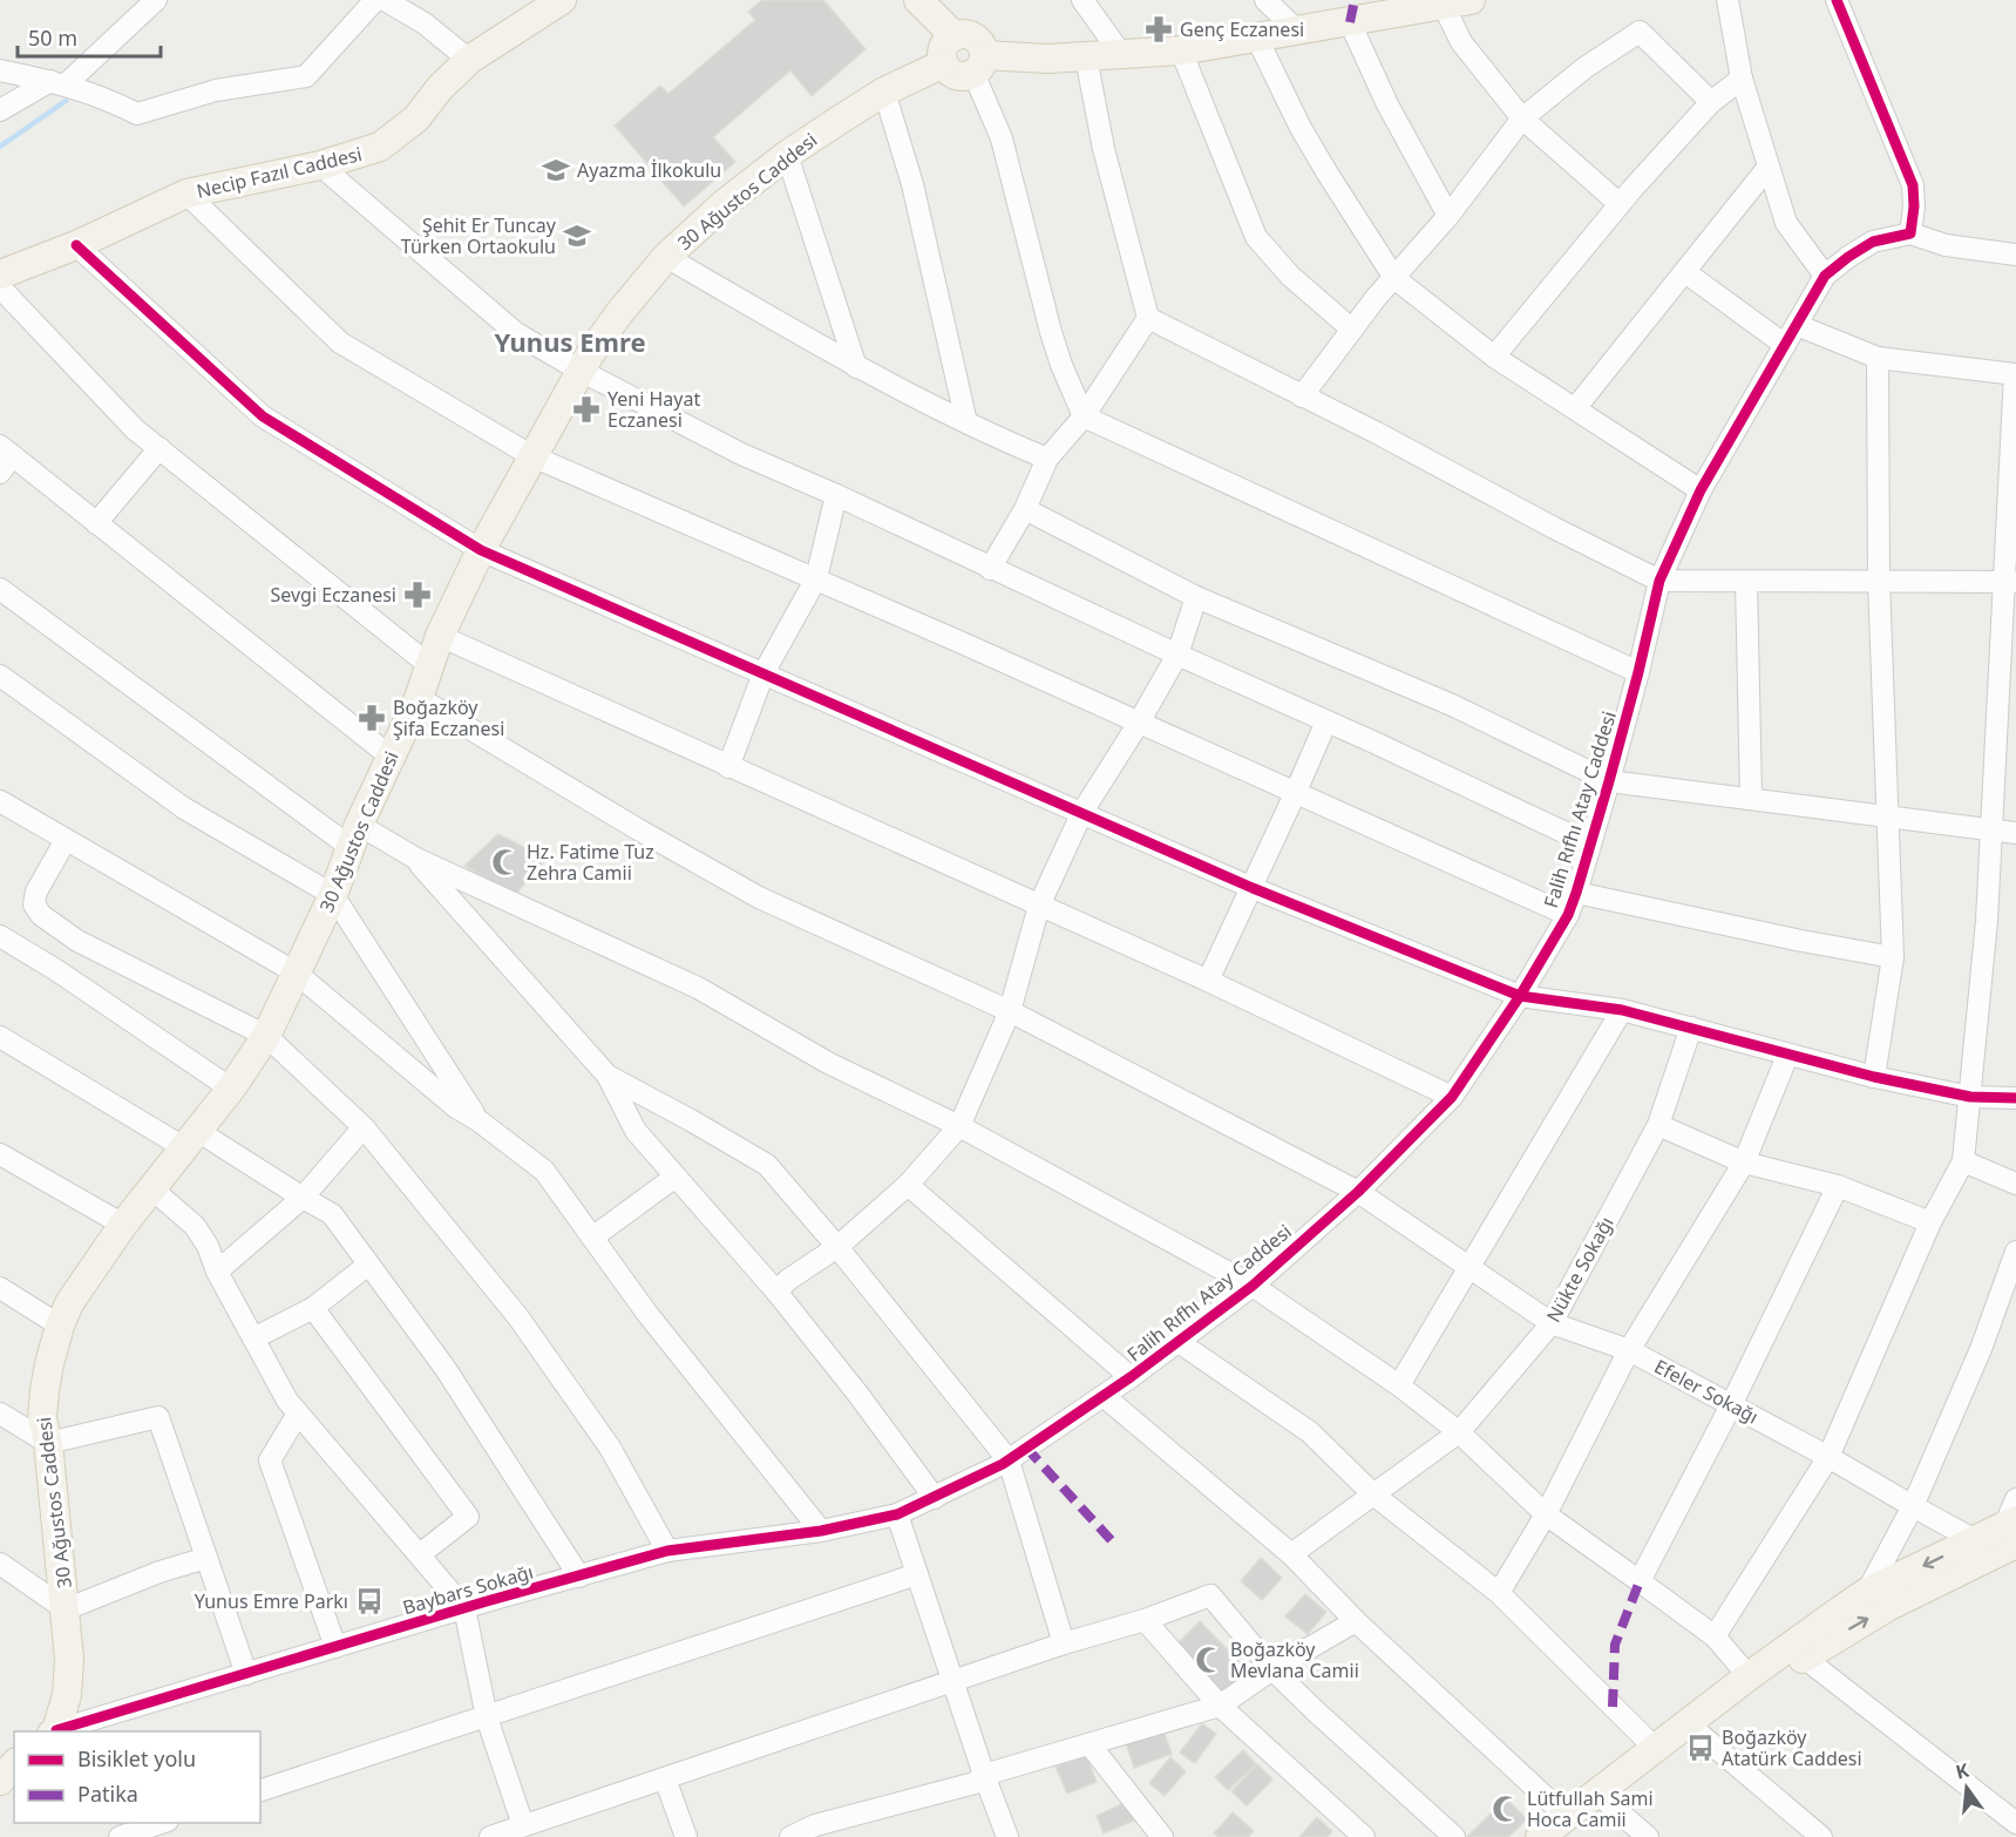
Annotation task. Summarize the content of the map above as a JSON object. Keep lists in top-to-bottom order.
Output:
{
  "streets": {
    "main road": ["Necip Fazıl Caddesi", "30 Ağustos Caddesi"],
    "street": [
      "Falih Rıfhı Atay Caddesi",
      "Nükte Sokağı",
      "Efeler Sokağı",
      "Baybars Sokağı"
    ]
  },
  "crossings": [
    ["30 Ağustos Caddesi", "Efeler Sokağı"],
    ["30 Ağustos Caddesi", "Baybars Sokağı"],
    ["Falih Rıfhı Atay Caddesi", "Efeler Sokağı"],
    ["Falih Rıfhı Atay Caddesi", "Baybars Sokağı"],
    ["Nükte Sokağı", "Efeler Sokağı"]
  ],
  "districts": ["Yunus Emre"],
  "places": {
    "pharmacy": [
      "Genç Eczanesi",
      "Yeni Hayat Eczanesi",
      "Sevgi Eczanesi",
      "Boğazköy Şifa Eczanesi"
    ],
    "school or university": ["Ayazma İlkokulu", "Şehit Er Tuncay Türken Ortaokulu"],
    "mosque": ["Hz. Fatime Tuz Zehra Camii", "Boğazköy Mevlana Camii", "Lütfullah Sami Hoca Camii"],
    "bus stop": ["Yunus Emre Parkı", "Boğazköy Atatürk Caddesi"]
  },
  "legend": ["Bisiklet yolu", "Patika"],
  "scale_bar": "50 m",
  "north": "top"
}
